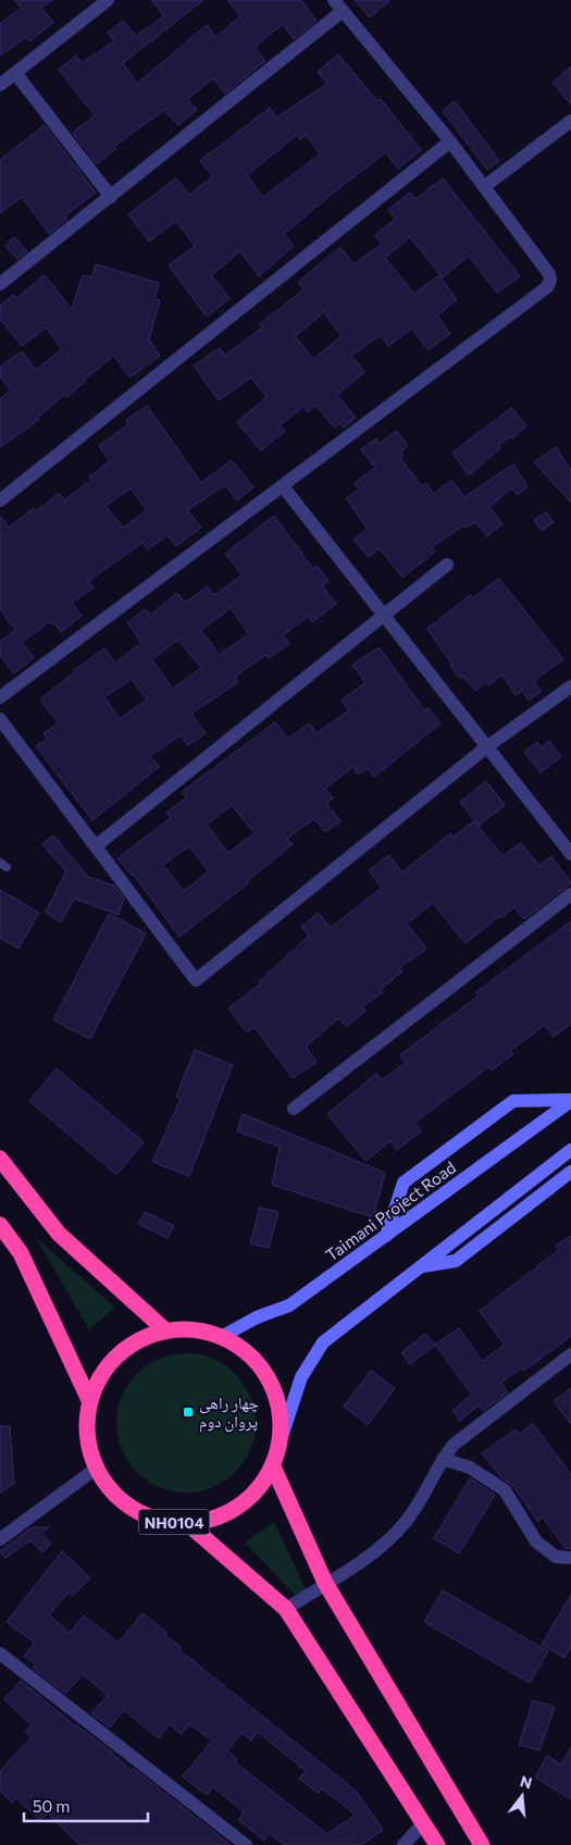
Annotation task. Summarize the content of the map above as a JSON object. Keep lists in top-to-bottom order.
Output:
{
  "streets": {
    "highway": ["NH0104"],
    "main road": ["Taimani Project Road"]
  },
  "crossings": [
    ["Taimani Project Road", "NH0104"]
  ],
  "places": {
    "transit": ["چهار راهی پروان دوم"]
  },
  "scale_bar": "50 m",
  "north": "top"
}
